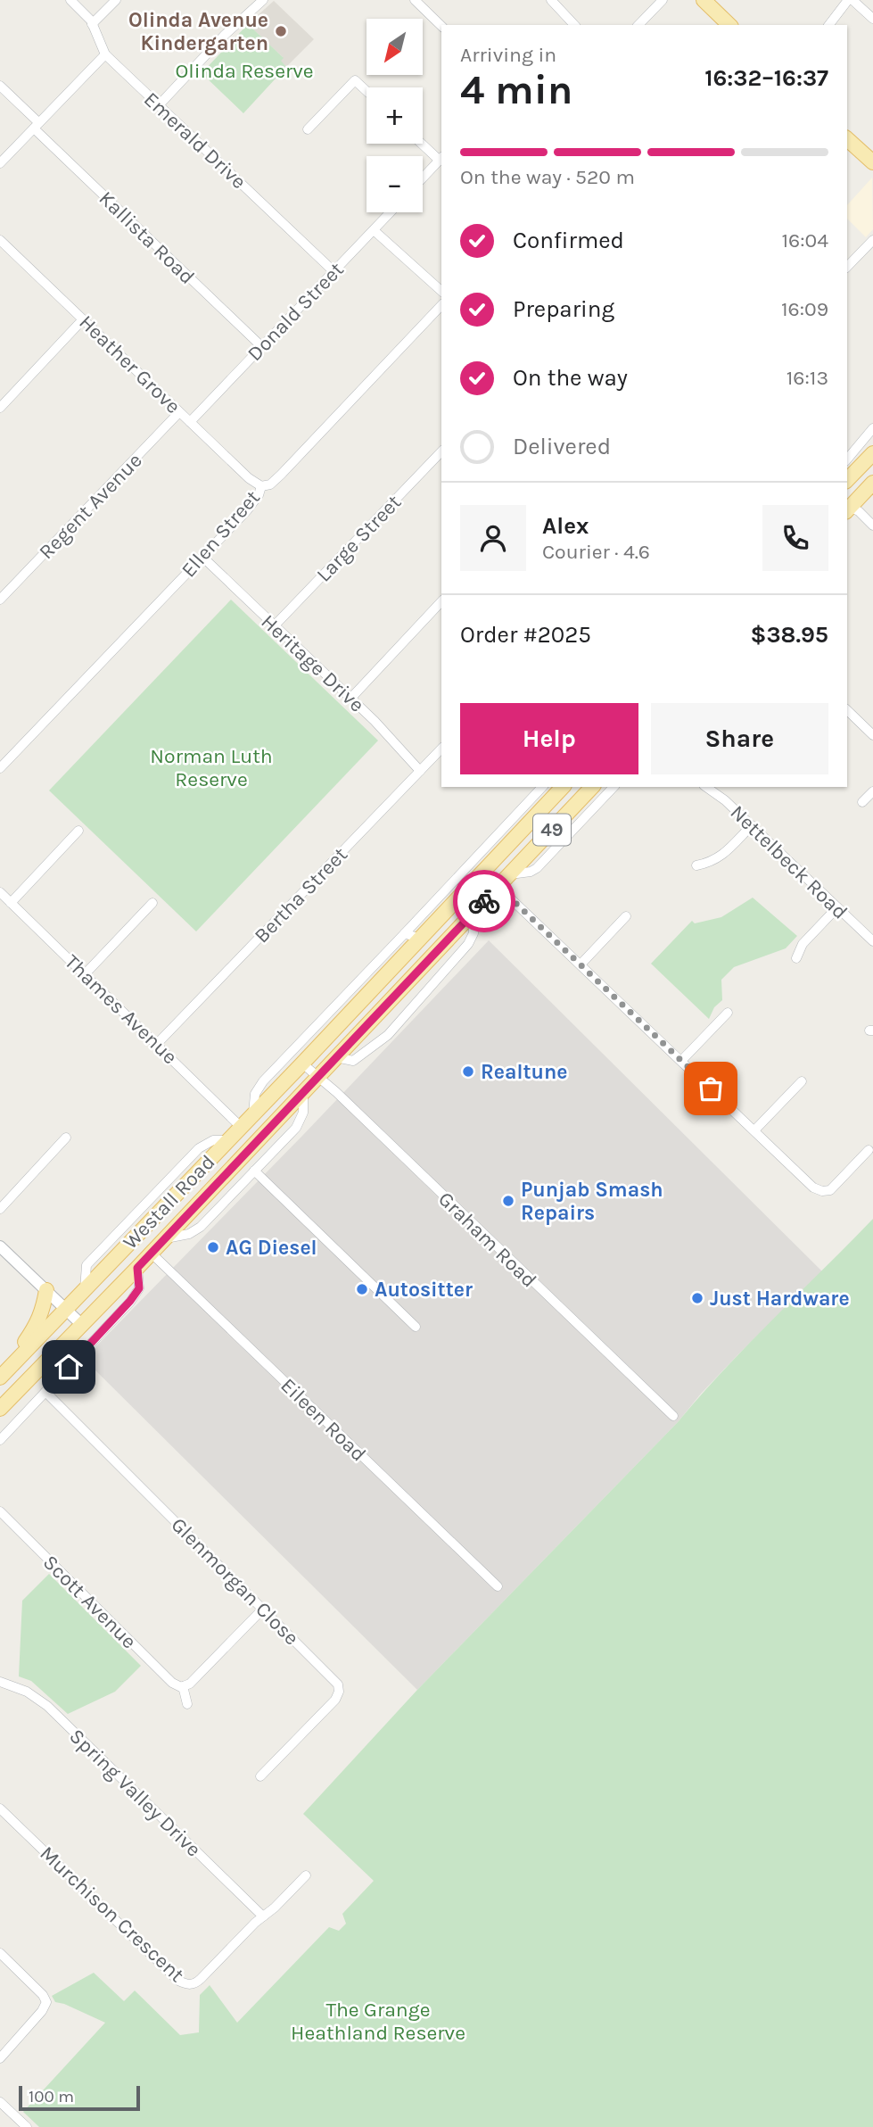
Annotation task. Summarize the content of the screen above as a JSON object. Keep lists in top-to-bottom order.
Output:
{
  "streets": {
    "main road": ["49", "Westall Road"],
    "street": [
      "Emerald Drive",
      "Kallista Road",
      "Donald Street",
      "Heather Grove",
      "Regent Avenue",
      "Ellen Street",
      "Large Street",
      "Heritage Drive",
      "Nettelbeck Road",
      "Bertha Street",
      "Thames Avenue",
      "Graham Road",
      "Eileen Road",
      "Glenmorgan Close",
      "Scott Avenue",
      "Spring Valley Drive",
      "Murchison Crescent"
    ]
  },
  "crossings": [
    ["Emerald Drive", "Donald Street"],
    ["Kallista Road", "Donald Street"],
    ["Donald Street", "Heather Grove"],
    ["Heather Grove", "Regent Avenue"],
    ["Heather Grove", "Ellen Street"],
    ["Ellen Street", "Heritage Drive"],
    ["Large Street", "Heritage Drive"],
    ["Heritage Drive", "Bertha Street"],
    ["Bertha Street", "Thames Avenue"],
    ["Thames Avenue", "Westall Road"],
    ["Westall Road", "Graham Road"],
    ["Westall Road", "Eileen Road"],
    ["Westall Road", "Glenmorgan Close"],
    ["Spring Valley Drive", "Murchison Crescent"]
  ],
  "parks": ["Olinda Reserve", "Norman Luth Reserve", "The Grange Heathland Reserve"],
  "places": [
    "Olinda Avenue Kindergarten",
    "Realtune",
    "Punjab Smash Repairs",
    "AG Diesel",
    "Autositter",
    "Just Hardware"
  ],
  "scale_bar": "100 m",
  "north": "bottom left",
  "page": {
    "map_buttons": ["+", "−"],
    "heading": ["4 min", "Arriving in", "16:32–16:37"],
    "panel": [
      "Alex",
      "Courier · 4.6",
      "Order #2025",
      "$38.95"
    ],
    "bar": "On the way · 520 m",
    "list": [
      ["Confirmed", "16:04"],
      ["Preparing", "16:09"],
      ["On the way", "16:13"],
      "Delivered"
    ],
    "buttons": ["Help", "Share"],
    "scale": "100 m"
  }
}
